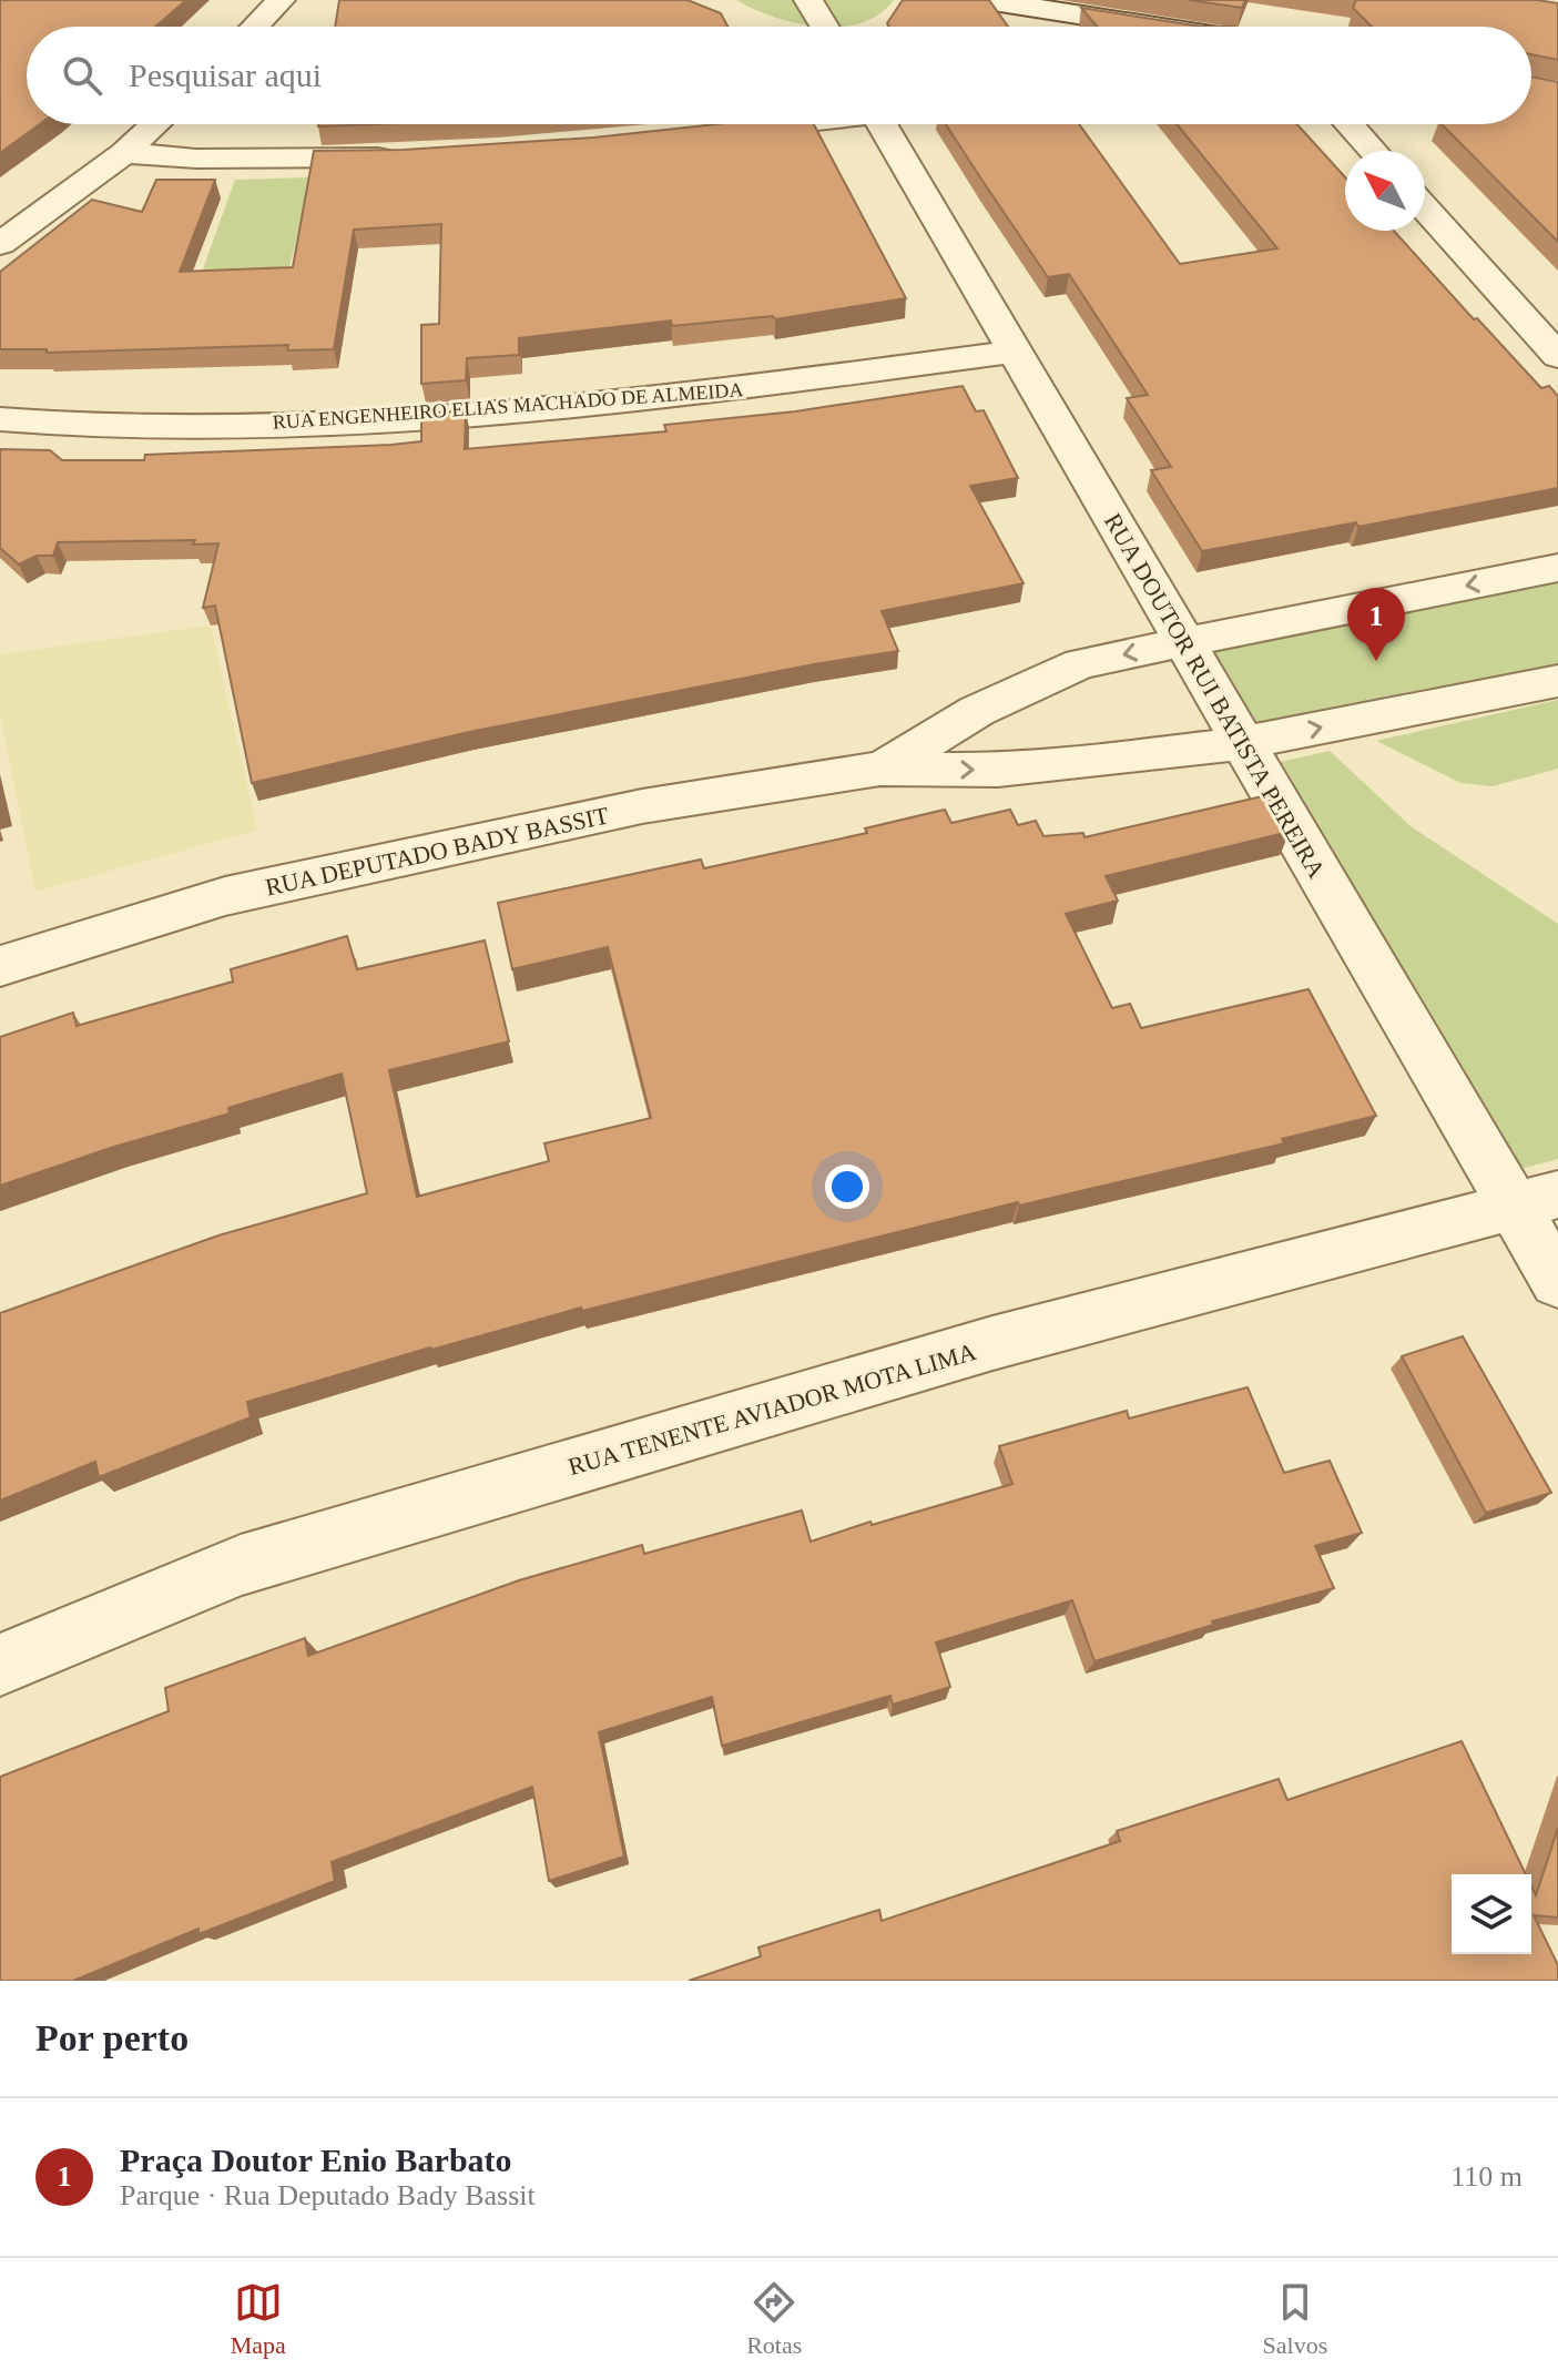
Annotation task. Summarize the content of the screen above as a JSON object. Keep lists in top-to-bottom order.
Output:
{
  "streets": {
    "street": [
      "RUA ENGENHEIRO ELIAS MACHADO DE ALMEIDA",
      "RUA DOUTOR RUI BATISTA PEREIRA",
      "RUA DEPUTADO BADY BASSIT",
      "RUA TENENTE AVIADOR MOTA LIMA"
    ]
  },
  "crossings": [
    ["RUA ENGENHEIRO ELIAS MACHADO DE ALMEIDA", "RUA DOUTOR RUI BATISTA PEREIRA"],
    ["RUA DOUTOR RUI BATISTA PEREIRA", "RUA DEPUTADO BADY BASSIT"],
    ["RUA DOUTOR RUI BATISTA PEREIRA", "RUA TENENTE AVIADOR MOTA LIMA"]
  ],
  "north": "top left",
  "page": {
    "search": "Pesquisar aqui",
    "pins": "1",
    "heading": "Por perto",
    "list": [
      {
        "mark": "1",
        "name": "Praça Doutor Enio Barbato",
        "note": "Parque · Rua Deputado Bady Bassit",
        "value": "110 m"
      }
    ],
    "nav": ["Mapa", "Rotas", "Salvos"]
  }
}
